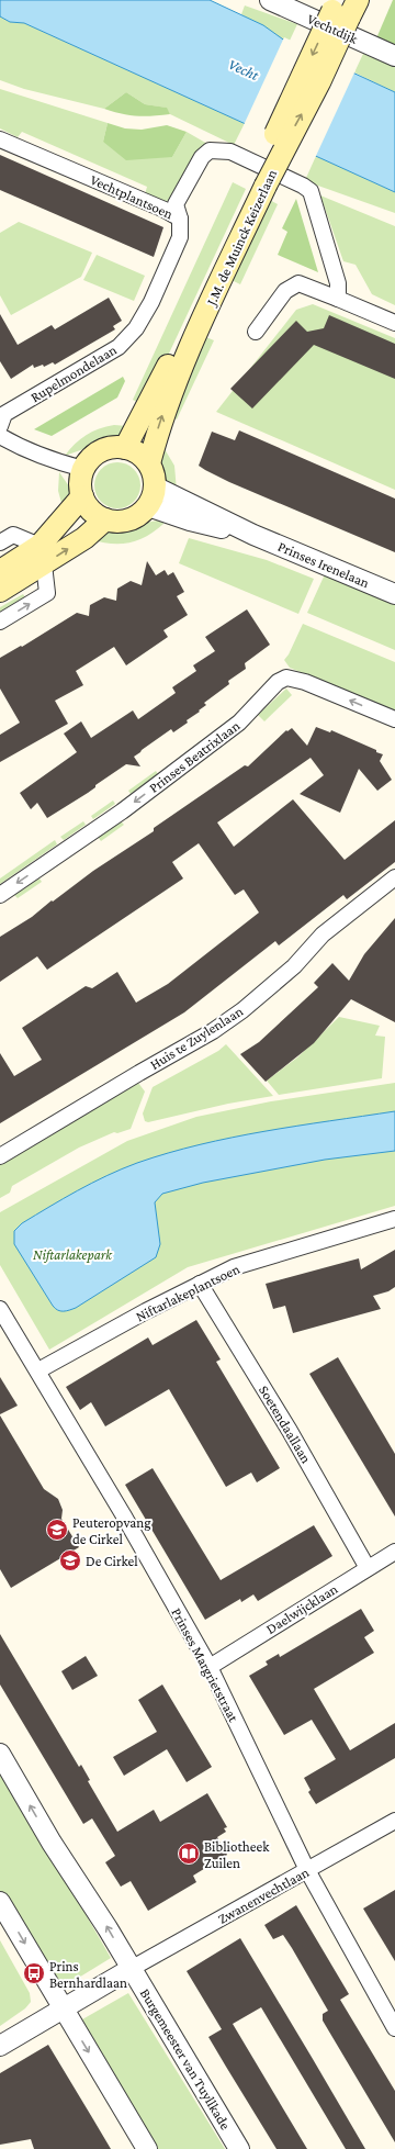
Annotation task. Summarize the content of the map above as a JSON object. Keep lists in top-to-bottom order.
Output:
{
  "streets": {
    "main road": ["J.M. de Muinck Keizerlaan"],
    "street": [
      "Vechtdijk",
      "Vechtplantsoen",
      "Rupelmondelaan",
      "Prinses Irenelaan",
      "Prinses Beatrixlaan",
      "Huis te Zuylenlaan",
      "Niftarlakeplantsoen",
      "Soetendaallaan",
      "Daelwijcklaan",
      "Prinses Margrietstraat",
      "Zwanenvechtlaan",
      "Burgemeester van Tuyllkade"
    ]
  },
  "crossings": [
    ["Vechtplantsoen", "Rupelmondelaan"],
    ["J.M. de Muinck Keizerlaan", "Prinses Irenelaan"],
    ["Niftarlakeplantsoen", "Soetendaallaan"],
    ["Niftarlakeplantsoen", "Prinses Margrietstraat"],
    ["Soetendaallaan", "Daelwijcklaan"],
    ["Daelwijcklaan", "Prinses Margrietstraat"],
    ["Prinses Margrietstraat", "Zwanenvechtlaan"],
    ["Zwanenvechtlaan", "Burgemeester van Tuyllkade"]
  ],
  "one_way": ["Prinses Beatrixlaan"],
  "water": ["Vecht"],
  "parks": ["Niftarlakepark"],
  "places": {
    "school or university": ["Peuteropvang de Cirkel", "De Cirkel"],
    "library": ["Bibliotheek Zuilen"],
    "bus stop": ["Prins Bernhardlaan"]
  }
}
